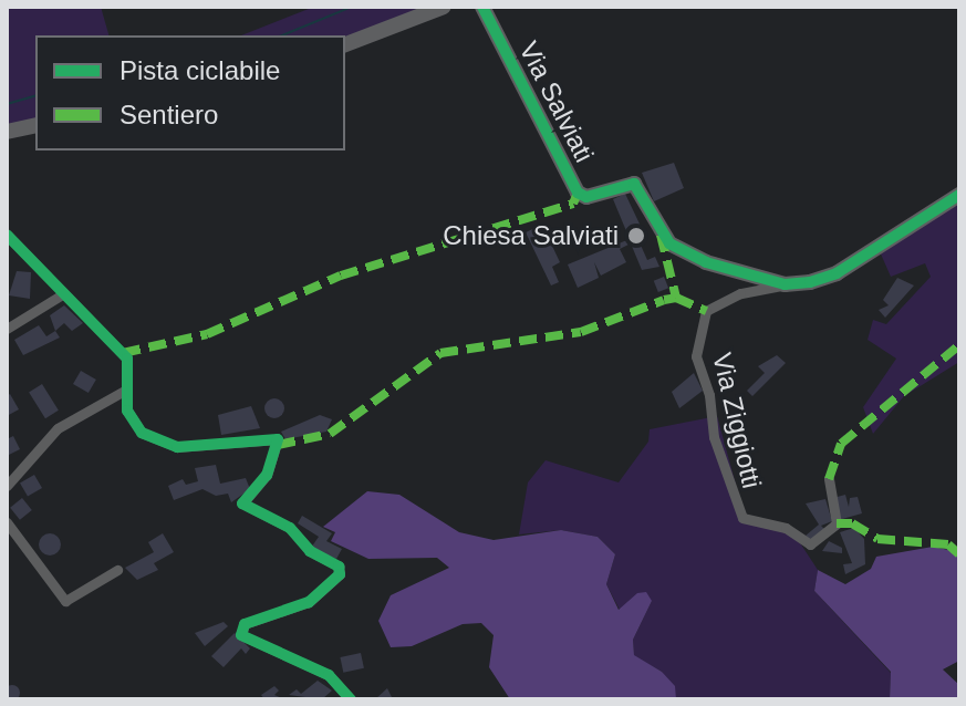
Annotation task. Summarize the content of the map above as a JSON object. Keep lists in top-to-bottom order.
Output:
{
  "streets": {
    "street": ["Via Salviati", "Via Ziggiotti"]
  },
  "crossings": [
    ["Via Salviati", "Via Ziggiotti"]
  ],
  "places": ["Chiesa Salviati"],
  "legend": ["Pista ciclabile", "Sentiero"]
}
